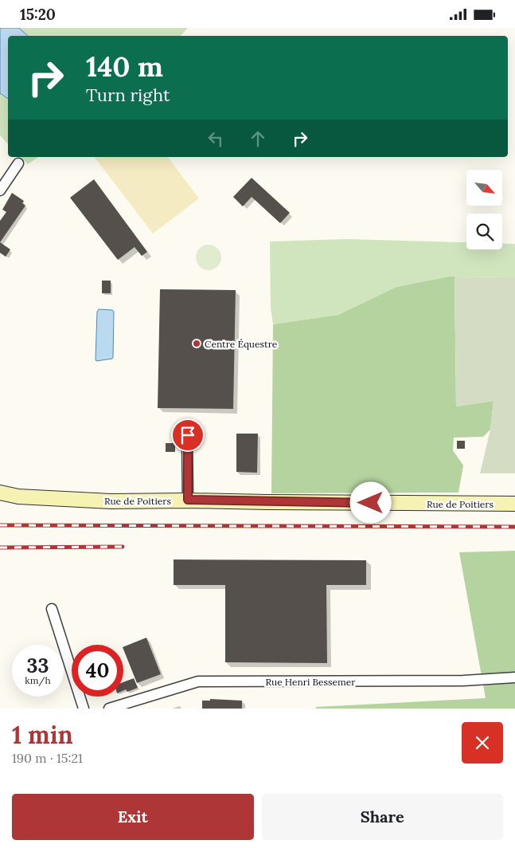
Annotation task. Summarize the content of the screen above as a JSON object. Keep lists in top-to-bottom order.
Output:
{
  "streets": {
    "street": ["Rue de Poitiers", "Rue Henri Bessemer"]
  },
  "places": ["Centre Équestre"],
  "north": "bottom right",
  "page": {
    "status": "15:20",
    "turn": ["140 m", "Turn right"],
    "speed": "33 km/h",
    "limit": "40",
    "heading": ["1 min", "190 m · 15:21"],
    "buttons": ["Exit", "Share"]
  }
}
